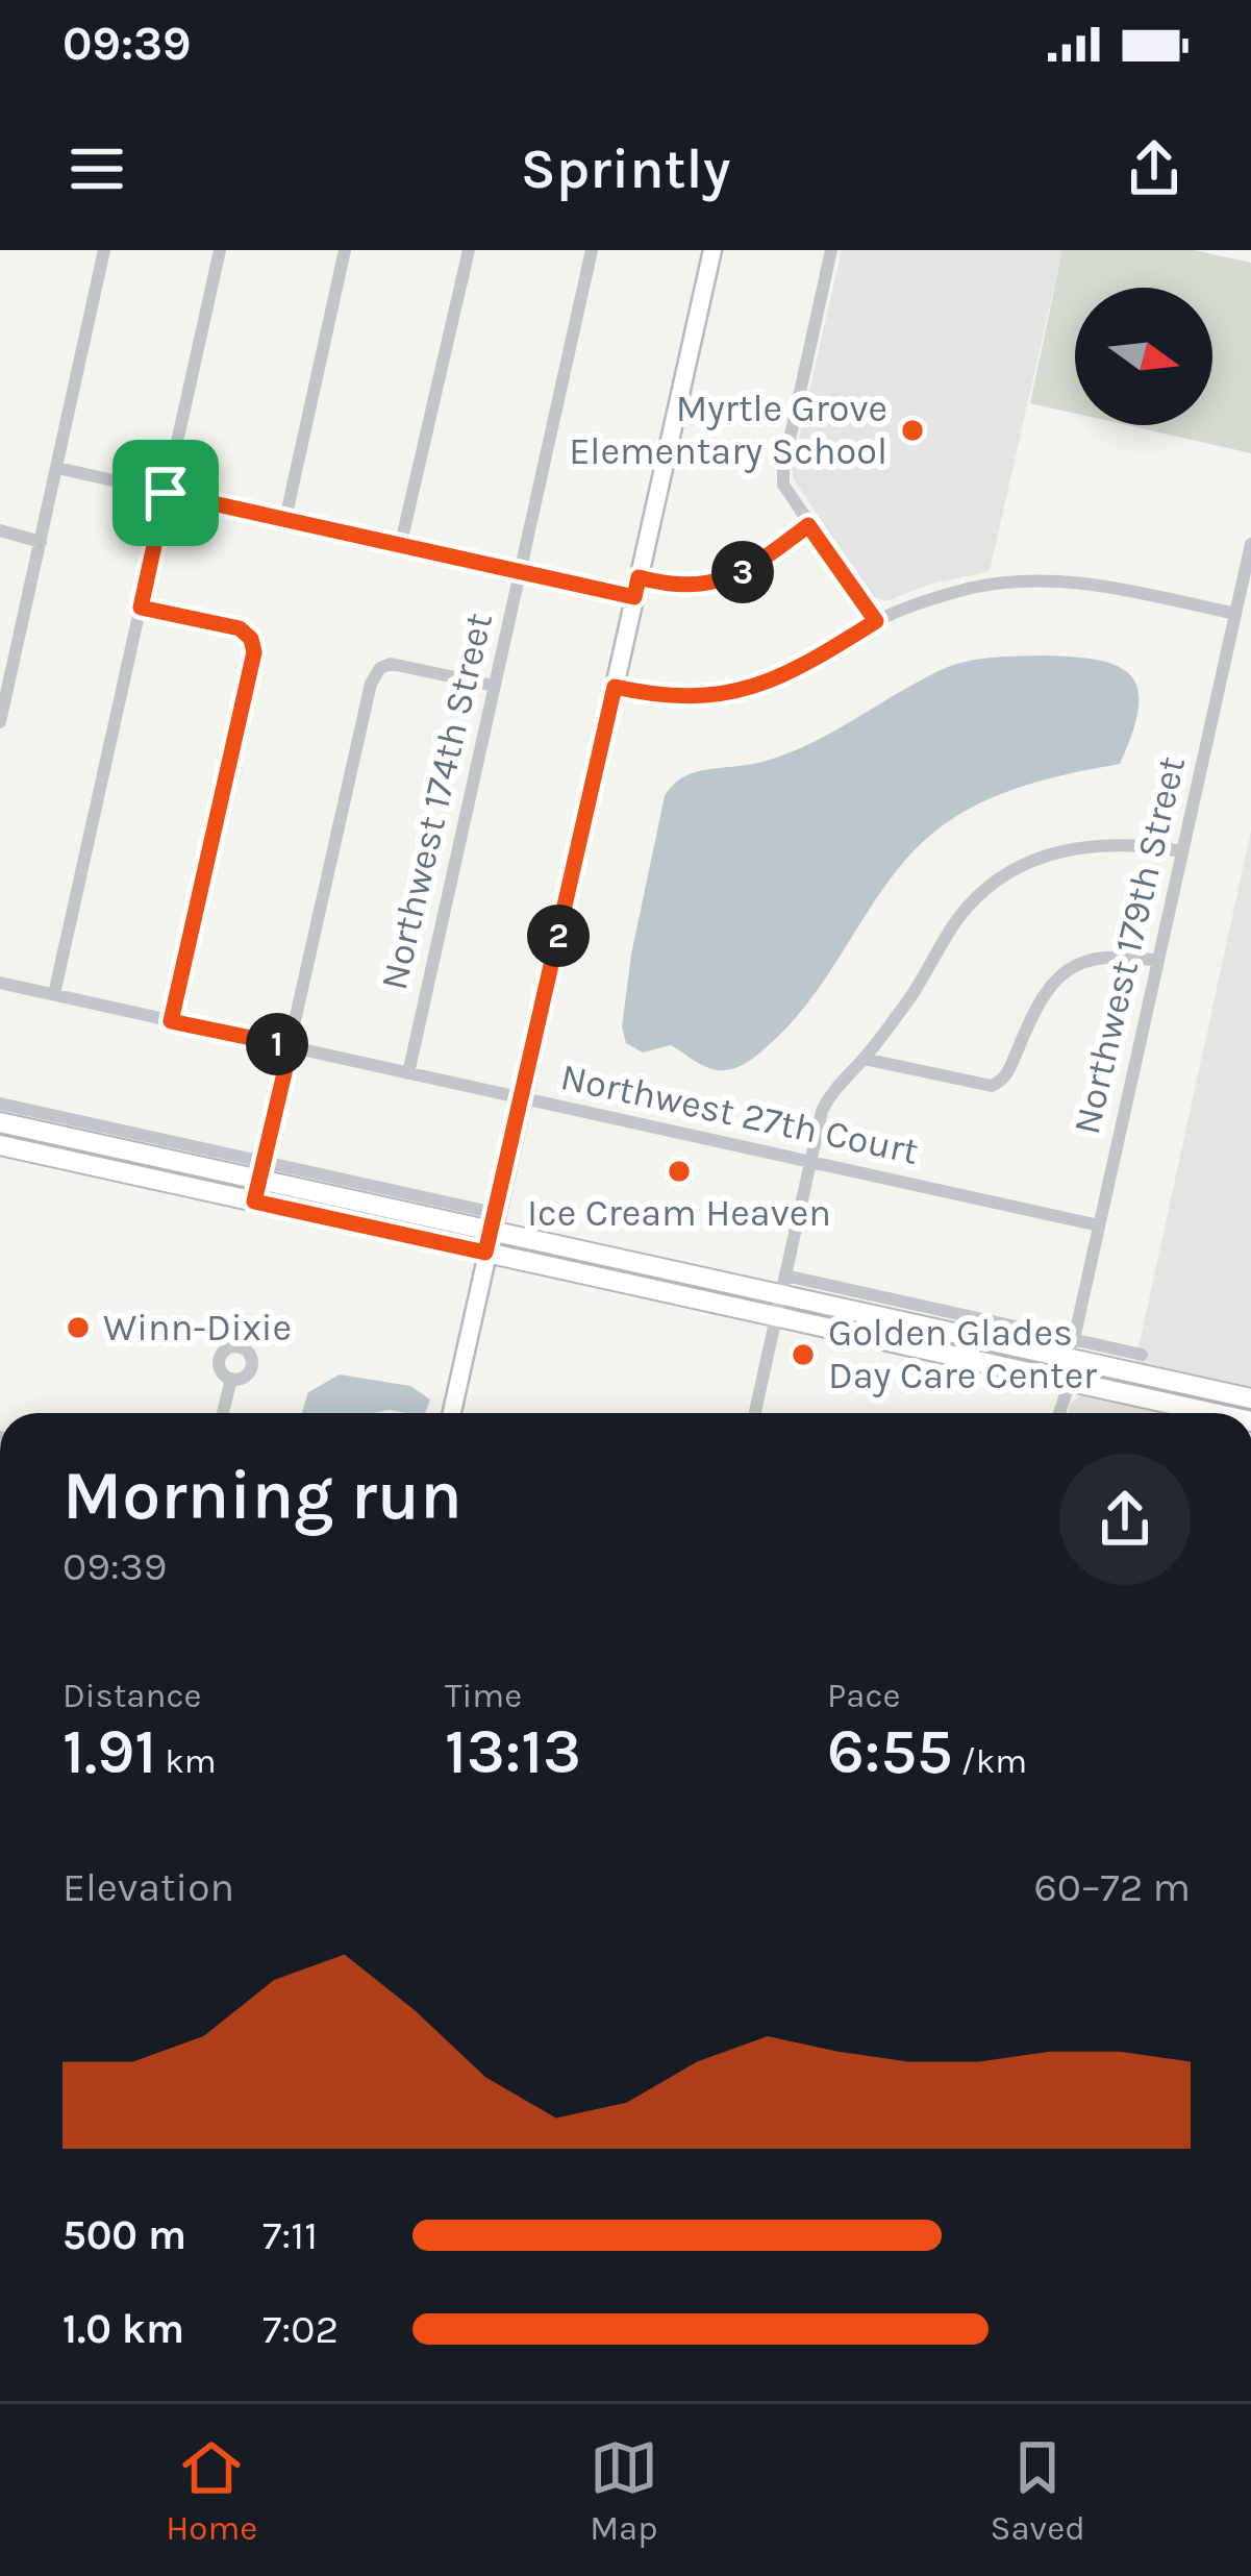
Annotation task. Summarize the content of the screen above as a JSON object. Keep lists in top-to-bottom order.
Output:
{
  "streets": {
    "street": ["Northwest 174th Street", "Northwest 179th Street", "Northwest 27th Court"]
  },
  "crossings": [
    ["Northwest 174th Street", "Northwest 27th Court"],
    ["Northwest 179th Street", "Northwest 27th Court"]
  ],
  "places": [
    "Myrtle Grove Elementary School",
    "Ice Cream Heaven",
    "Winn-Dixie",
    "Golden Glades Day Care Center"
  ],
  "north": "right",
  "page": {
    "status": "09:39",
    "header": "Sprintly",
    "pins": ["3", "2", "1"],
    "heading": ["Morning run", "09:39"],
    "stats": [
      ["Distance", "1.91 km"],
      ["Time", "13:13"],
      ["Pace", "6:55 /km"]
    ],
    "chart": ["Elevation", "60–72 m"],
    "list": [
      {
        "name": "500 m",
        "note": "7:11"
      },
      {
        "name": "1.0 km",
        "note": "7:02"
      }
    ],
    "tabs": ["Home", "Map", "Saved"]
  }
}
